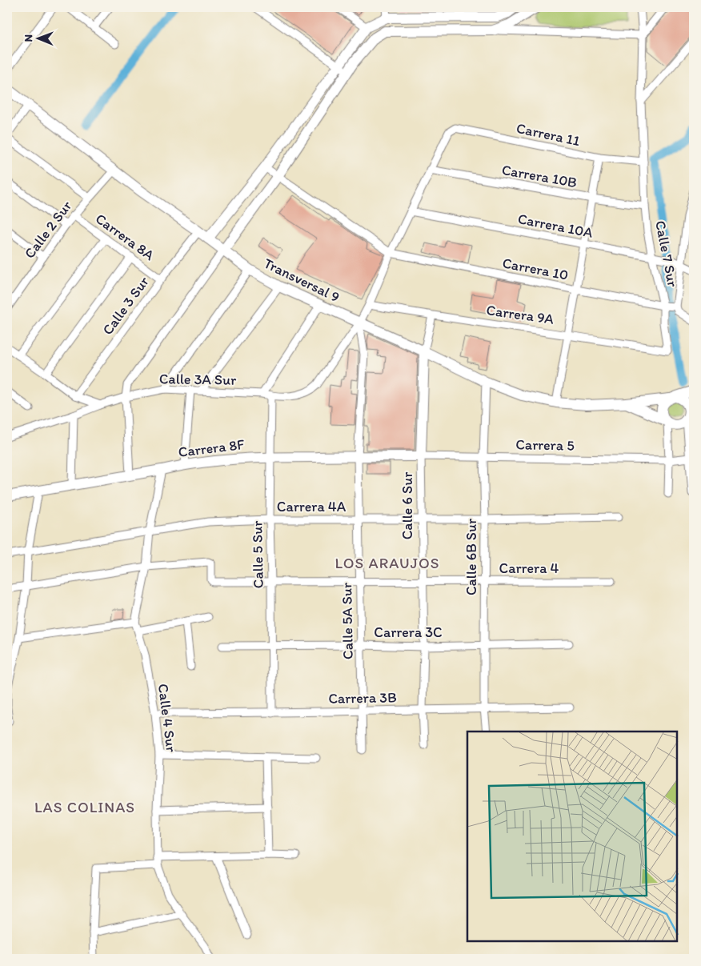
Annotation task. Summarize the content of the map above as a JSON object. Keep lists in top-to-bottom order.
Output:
{
  "streets": {
    "street": [
      "Carrera 11",
      "Carrera 10B",
      "Carrera 10A",
      "Calle 2 Sur",
      "Carrera 8A",
      "Calle 7 Sur",
      "Carrera 10",
      "Transversal 9",
      "Calle 3 Sur",
      "Carrera 9A",
      "Calle 3A Sur",
      "Carrera 5",
      "Carrera 8F",
      "Calle 6 Sur",
      "Carrera 4A",
      "Calle 5 Sur",
      "Calle 6B Sur",
      "Carrera 4",
      "Calle 5A Sur",
      "Carrera 3C",
      "Carrera 3B",
      "Calle 4 Sur"
    ]
  },
  "crossings": [
    ["Carrera 11", "Calle 7 Sur"],
    ["Carrera 11", "Calle 3A Sur"],
    ["Carrera 10B", "Calle 7 Sur"],
    ["Carrera 10B", "Calle 3A Sur"],
    ["Carrera 10A", "Calle 7 Sur"],
    ["Carrera 10A", "Calle 3A Sur"],
    ["Calle 2 Sur", "Carrera 8A"],
    ["Calle 2 Sur", "Transversal 9"],
    ["Carrera 8A", "Calle 3 Sur"],
    ["Calle 7 Sur", "Carrera 10"],
    ["Calle 7 Sur", "Carrera 9A"],
    ["Carrera 10", "Calle 3A Sur"],
    ["Transversal 9", "Calle 3 Sur"],
    ["Transversal 9", "Calle 3A Sur"],
    ["Transversal 9", "Calle 6 Sur"],
    ["Transversal 9", "Calle 6B Sur"],
    ["Transversal 9", "Calle 5A Sur"],
    ["Carrera 9A", "Calle 3A Sur"],
    ["Carrera 9A", "Calle 6 Sur"],
    ["Calle 3A Sur", "Calle 5 Sur"],
    ["Calle 3A Sur", "Calle 5A Sur"],
    ["Carrera 5", "Carrera 8F"],
    ["Carrera 5", "Calle 6 Sur"],
    ["Carrera 5", "Calle 6B Sur"],
    ["Carrera 8F", "Calle 6 Sur"],
    ["Carrera 8F", "Calle 5 Sur"],
    ["Carrera 8F", "Calle 5A Sur"],
    ["Calle 6 Sur", "Carrera 4A"],
    ["Calle 6 Sur", "Carrera 4"],
    ["Calle 6 Sur", "Carrera 3C"],
    ["Calle 6 Sur", "Carrera 3B"],
    ["Carrera 4A", "Calle 5 Sur"],
    ["Carrera 4A", "Calle 6B Sur"],
    ["Carrera 4A", "Calle 5A Sur"],
    ["Calle 5 Sur", "Carrera 3C"],
    ["Calle 5 Sur", "Carrera 3B"],
    ["Calle 6B Sur", "Carrera 4"],
    ["Calle 6B Sur", "Carrera 3C"],
    ["Calle 6B Sur", "Carrera 3B"],
    ["Calle 5A Sur", "Carrera 3C"],
    ["Calle 5A Sur", "Carrera 3B"],
    ["Carrera 3B", "Calle 4 Sur"]
  ],
  "districts": ["LOS ARAUJOS", "LAS COLINAS"],
  "north": "left"
}
